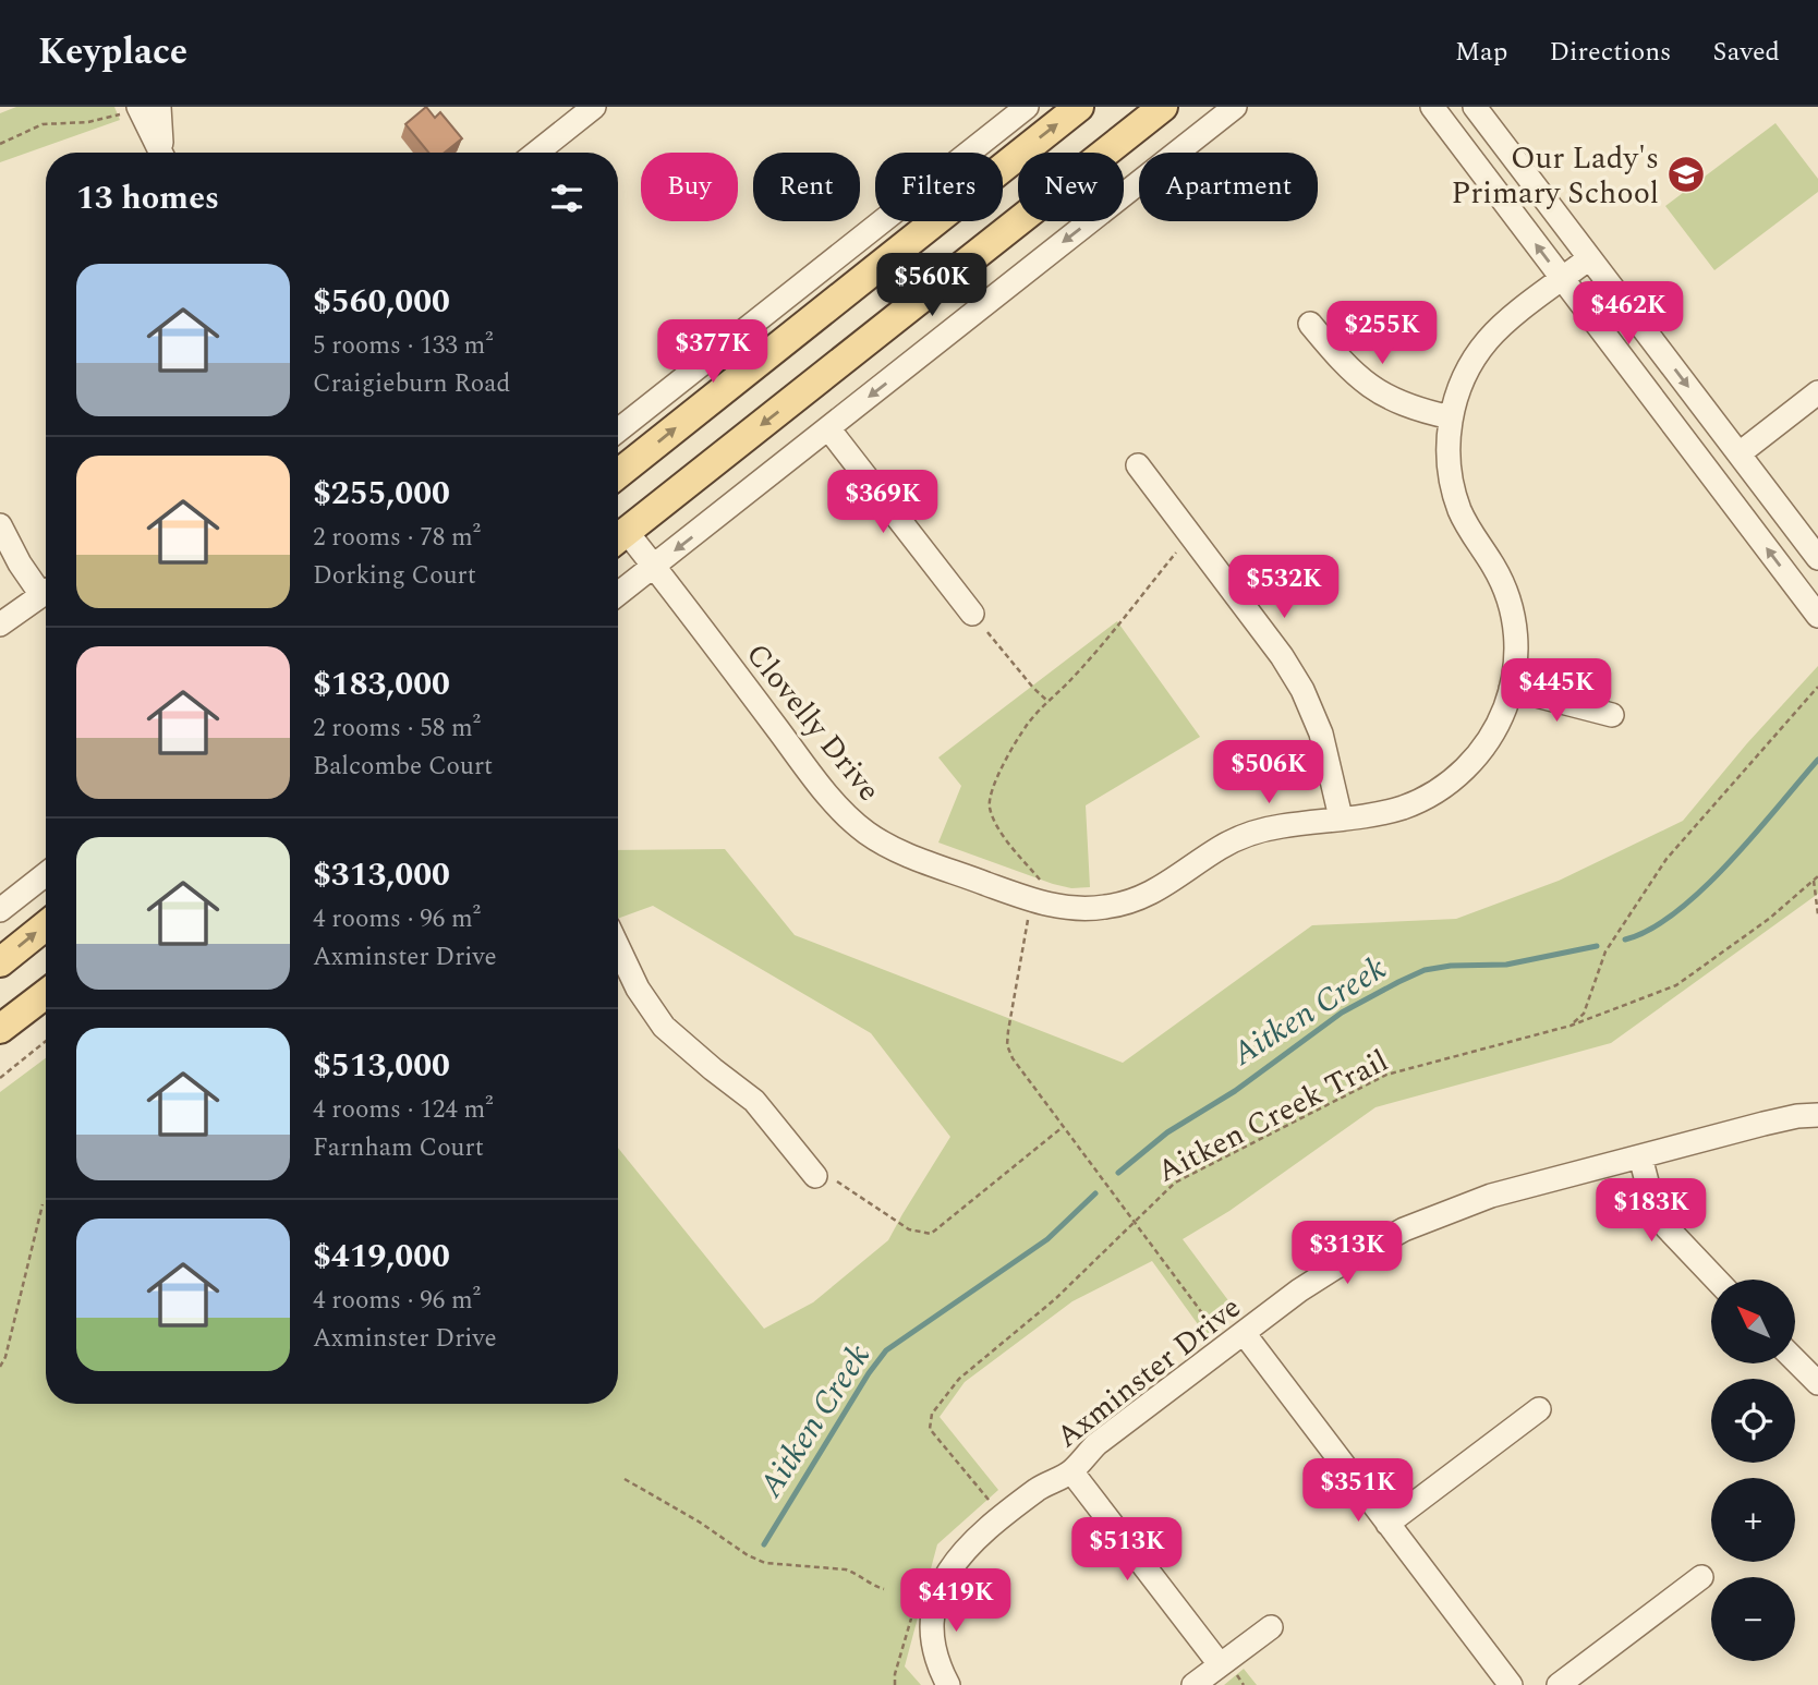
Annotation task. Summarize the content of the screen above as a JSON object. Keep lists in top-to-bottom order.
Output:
{
  "streets": {
    "street": ["Clovelly Drive", "Axminster Drive"],
    "path": ["Aitken Creek Trail"]
  },
  "water": ["Aitken Creek"],
  "places": {
    "school or university": ["Our Lady's Primary School"]
  },
  "north": "top left",
  "page": {
    "header": "Keyplace",
    "nav": ["Map", "Directions", "Saved"],
    "chip": [
      "Buy",
      "Rent",
      "Filters",
      "New",
      "Apartment"
    ],
    "heading": "13 homes",
    "list": [
      {
        "name": "$560,000",
        "note": "5 rooms · 133 m² · Craigieburn Road"
      },
      {
        "name": "$255,000",
        "note": "2 rooms · 78 m² · Dorking Court"
      },
      {
        "name": "$183,000",
        "note": "2 rooms · 58 m² · Balcombe Court"
      },
      {
        "name": "$313,000",
        "note": "4 rooms · 96 m² · Axminster Drive"
      },
      {
        "name": "$513,000",
        "note": "4 rooms · 124 m² · Farnham Court"
      },
      {
        "name": "$419,000",
        "note": "4 rooms · 96 m² · Axminster Drive"
      }
    ],
    "price": [
      "$560K",
      "$462K",
      "$255K",
      "$377K",
      "$369K",
      "$532K",
      "$445K",
      "$506K",
      "$183K",
      "$313K",
      "$351K",
      "$513K",
      "$419K"
    ],
    "map_buttons": ["+", "−"]
  }
}
